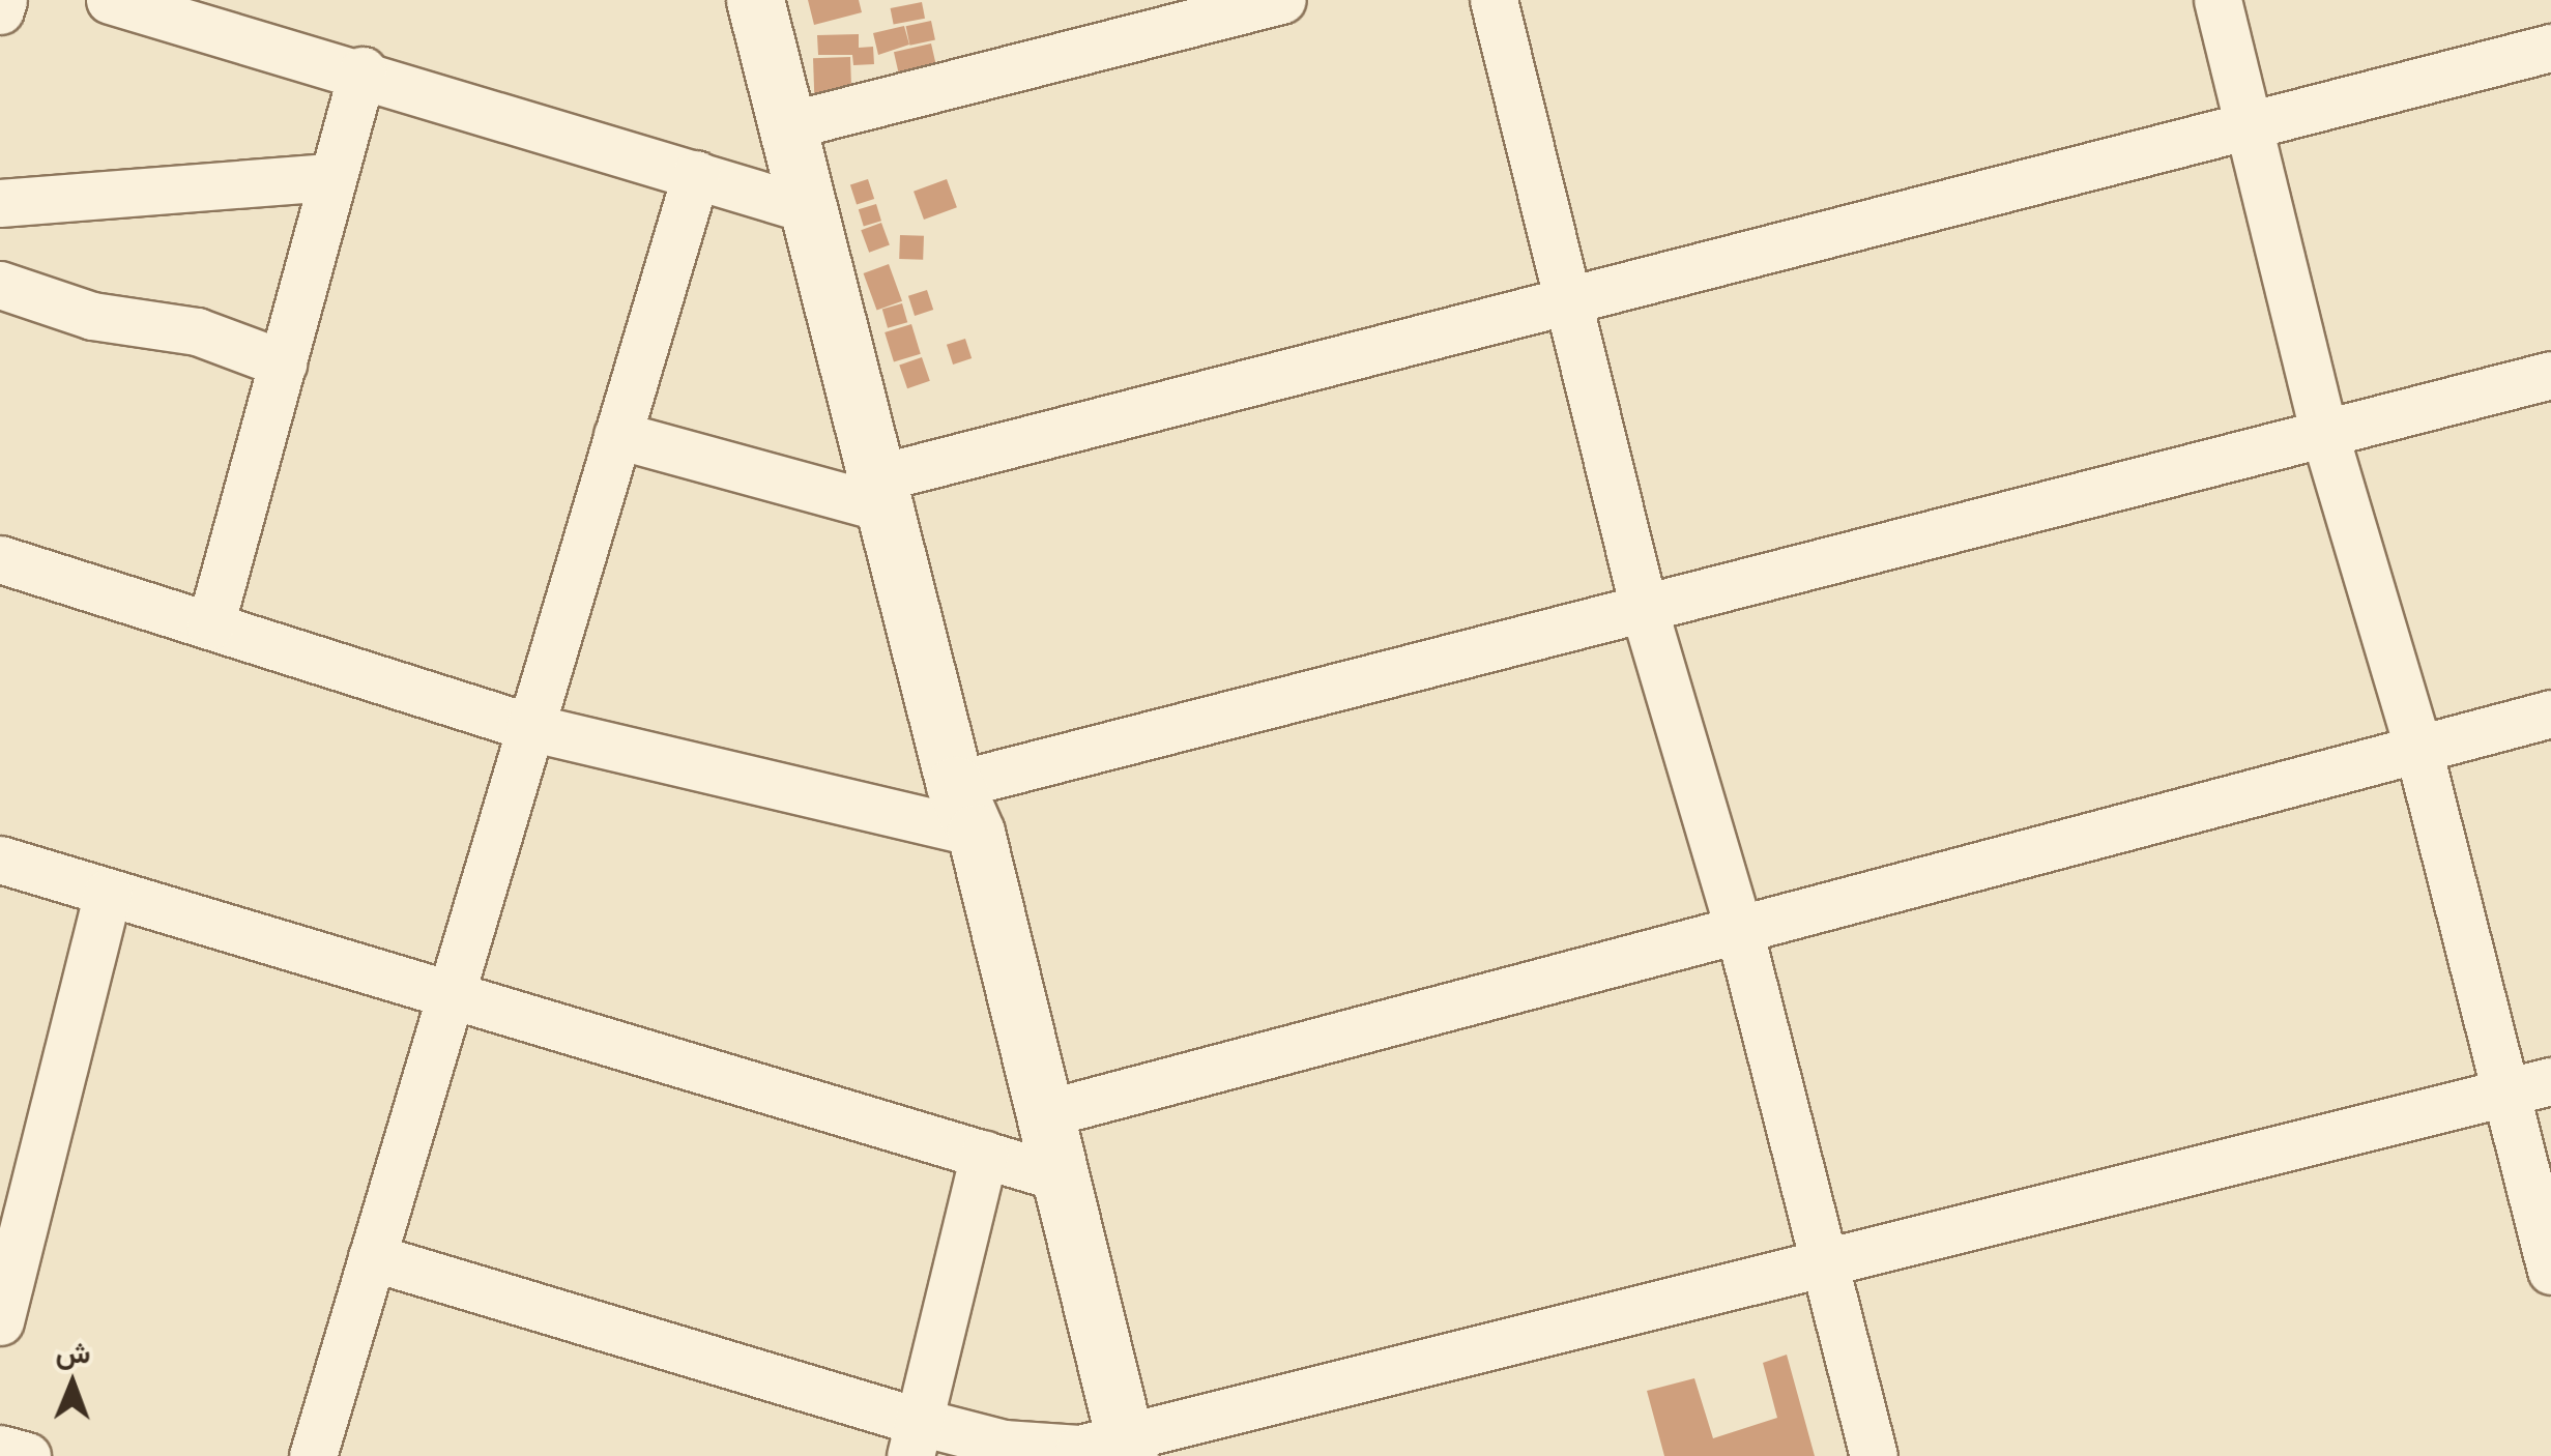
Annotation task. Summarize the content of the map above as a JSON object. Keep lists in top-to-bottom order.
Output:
{
  "north": "top"
}
